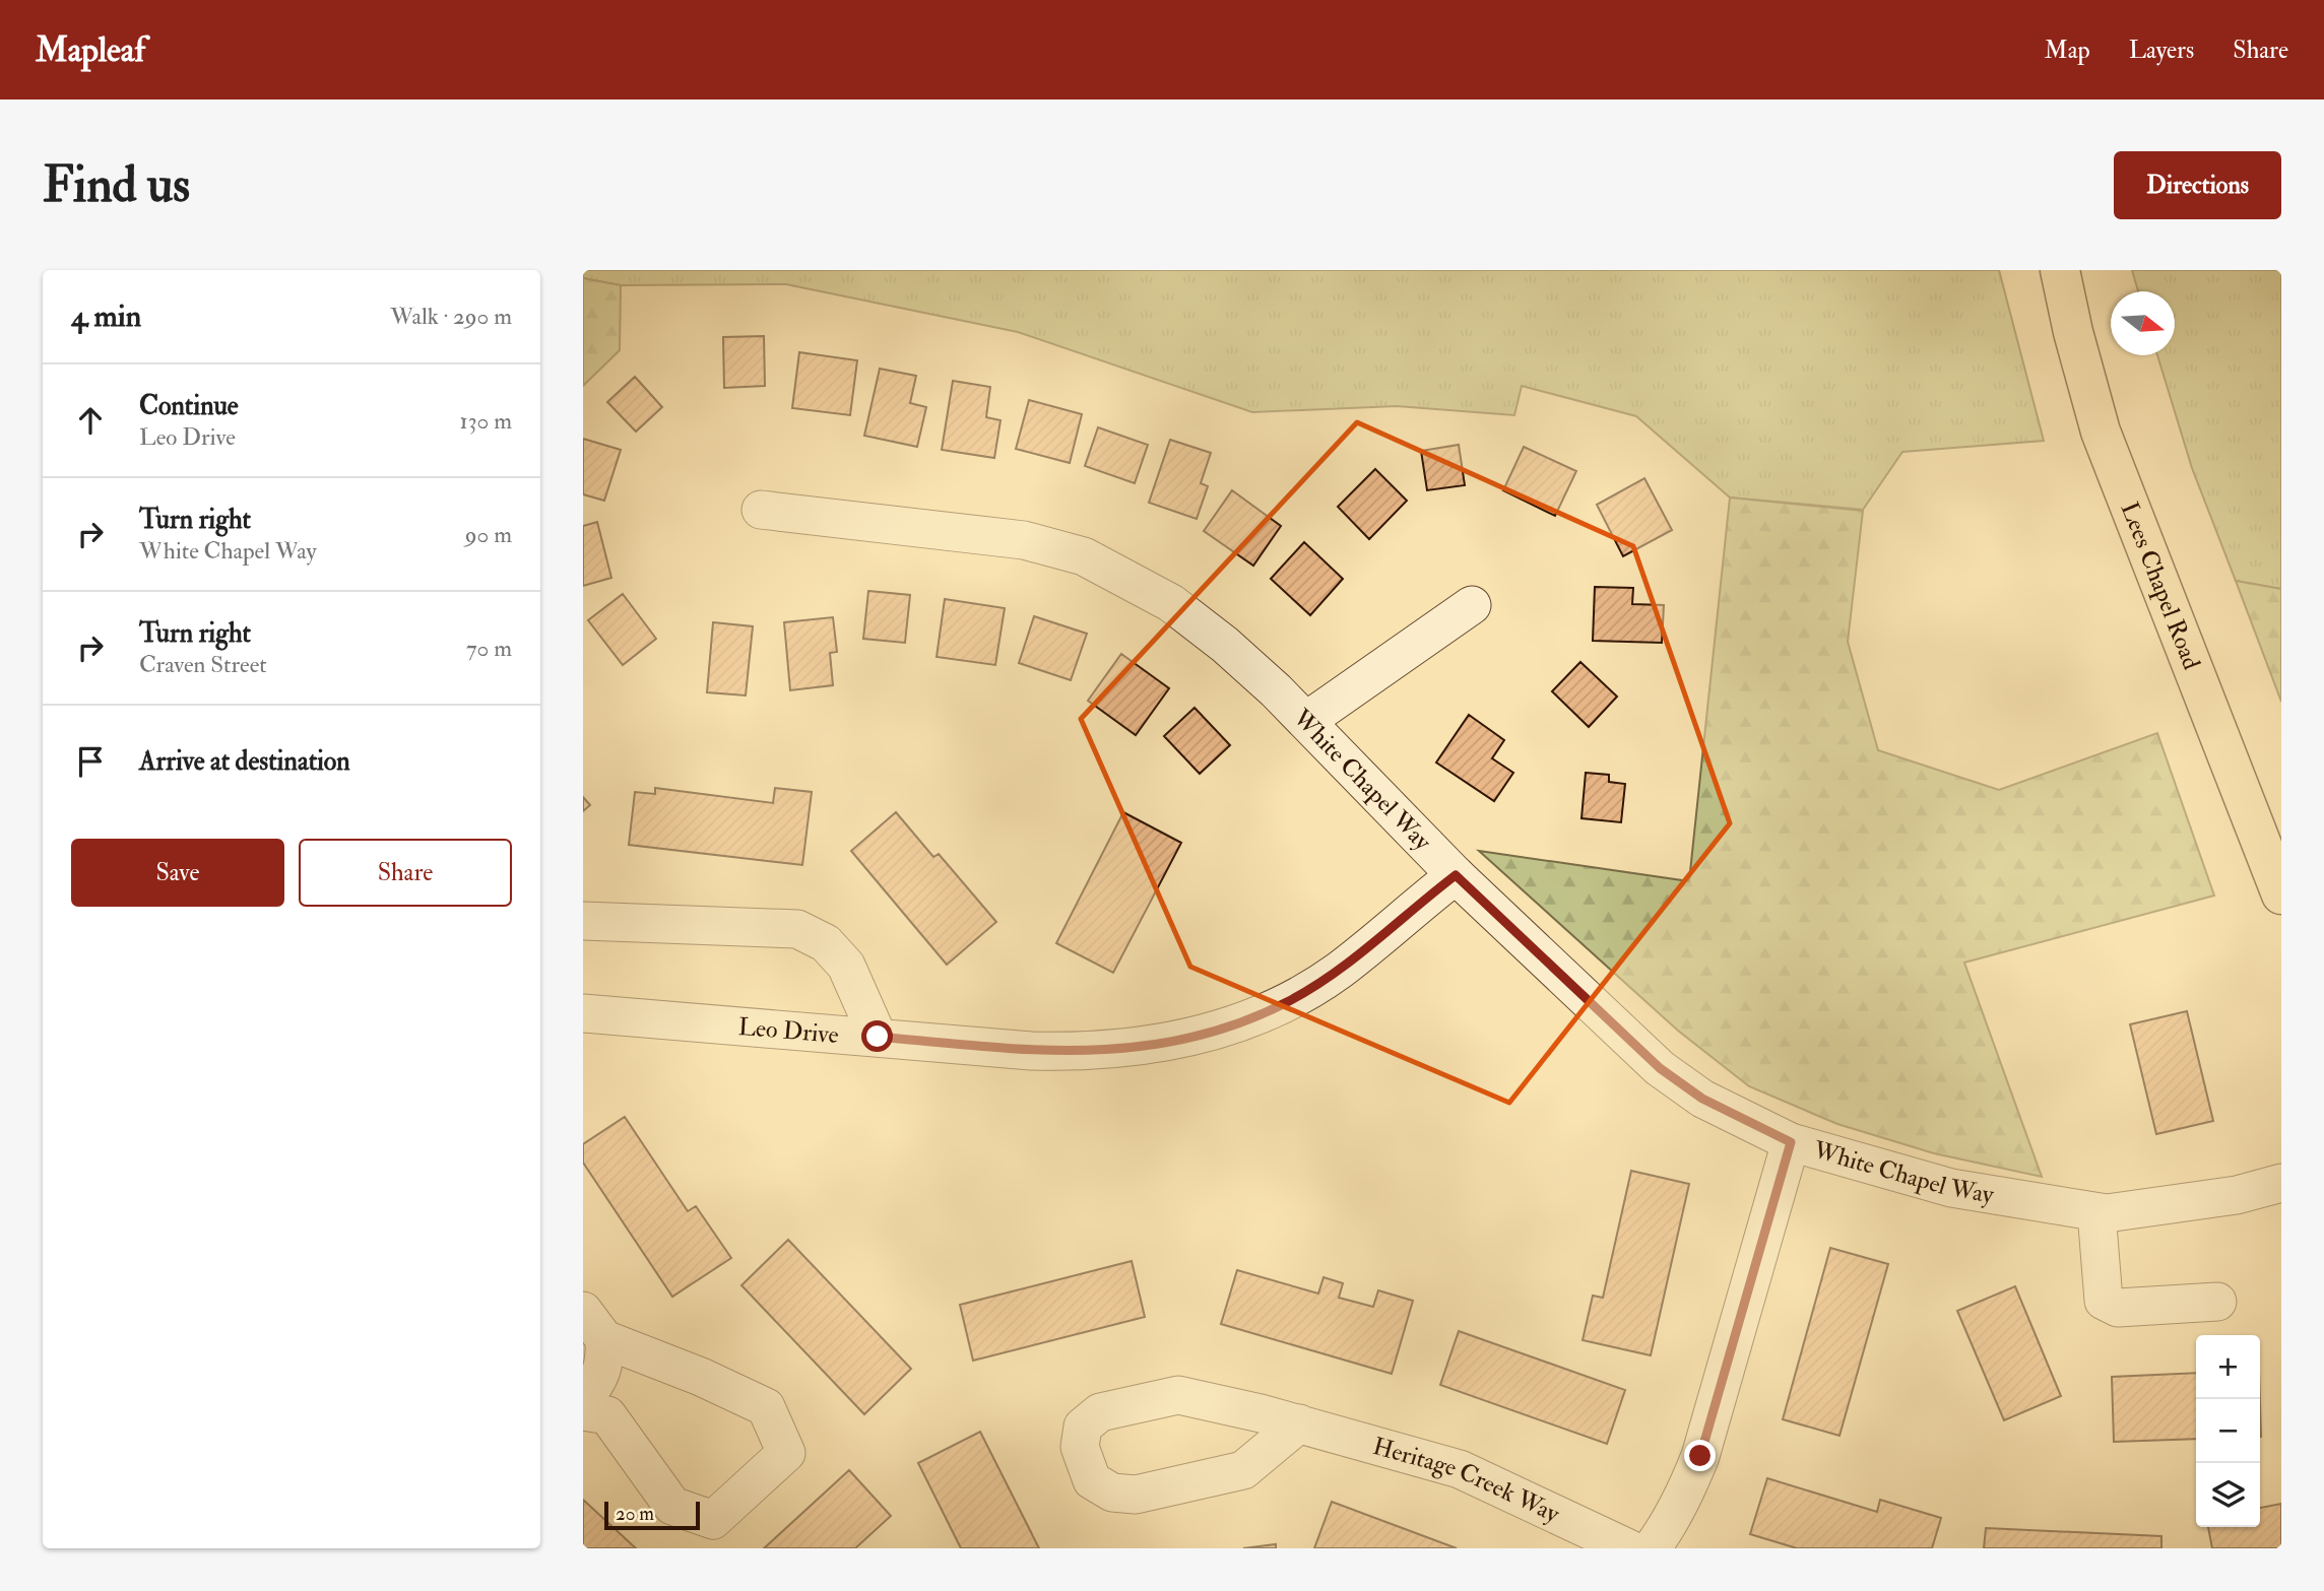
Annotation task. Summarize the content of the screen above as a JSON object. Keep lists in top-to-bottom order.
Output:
{
  "streets": {
    "main road": ["Lees Chapel Road"],
    "street": ["White Chapel Way", "Leo Drive", "Heritage Creek Way"]
  },
  "crossings": [
    ["White Chapel Way", "Leo Drive"]
  ],
  "scale_bar": "20 m",
  "north": "right",
  "page": {
    "header": "Mapleaf",
    "nav": ["Map", "Layers", "Share"],
    "buttons": [
      "Directions",
      ["Save", "Share"]
    ],
    "title": "Find us",
    "heading": ["4 min", "Walk · 290 m"],
    "list": [
      ["Continue", "Leo Drive", "130 m"],
      ["Turn right", "White Chapel Way", "90 m"],
      ["Turn right", "Craven Street", "70 m"],
      "Arrive at destination"
    ],
    "map_buttons": ["+", "−"],
    "scale": "20 m"
  }
}
